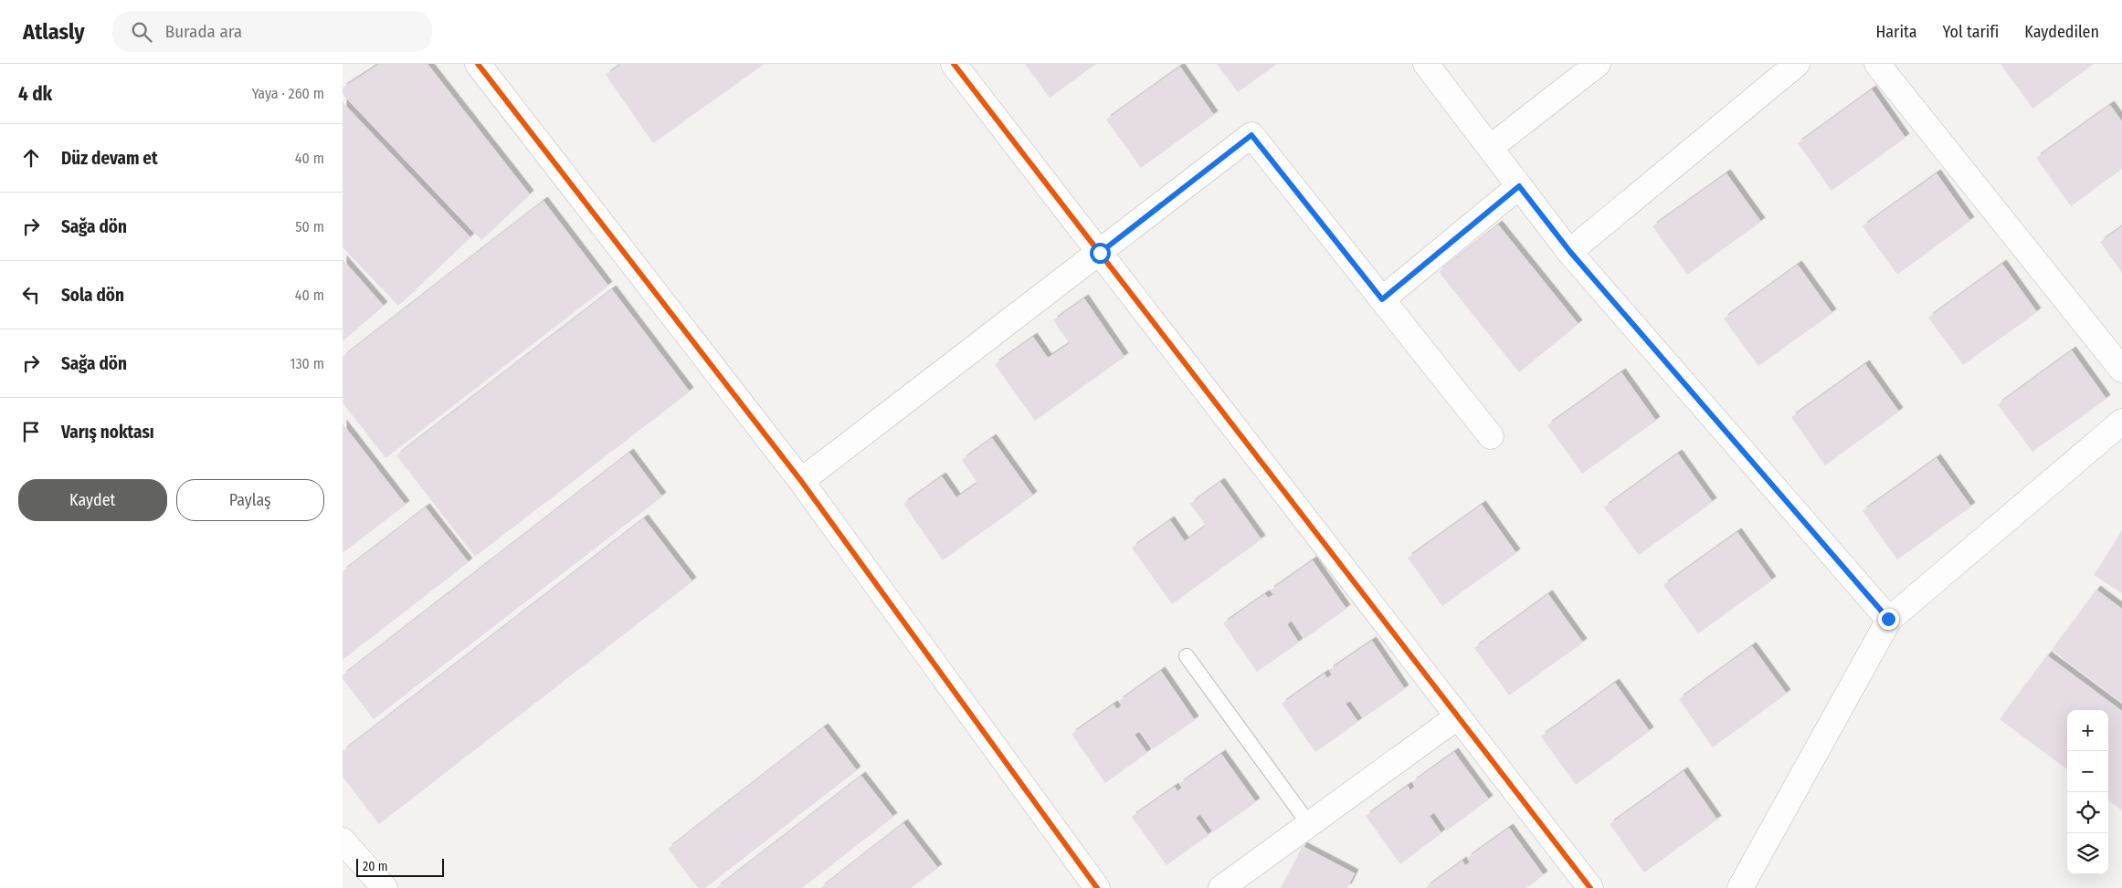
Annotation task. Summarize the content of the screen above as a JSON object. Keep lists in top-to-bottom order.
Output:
{
  "scale_bar": "20 m",
  "page": {
    "header": "Atlasly",
    "search": "Burada ara",
    "nav": ["Harita", "Yol tarifi", "Kaydedilen"],
    "heading": ["4 dk", "Yaya · 260 m"],
    "list": [
      ["Düz devam et", "40 m"],
      ["Sağa dön", "50 m"],
      ["Sola dön", "40 m"],
      ["Sağa dön", "130 m"],
      "Varış noktası"
    ],
    "buttons": ["Kaydet", "Paylaş"],
    "map_buttons": ["+", "−"],
    "scale": "20 m"
  }
}
